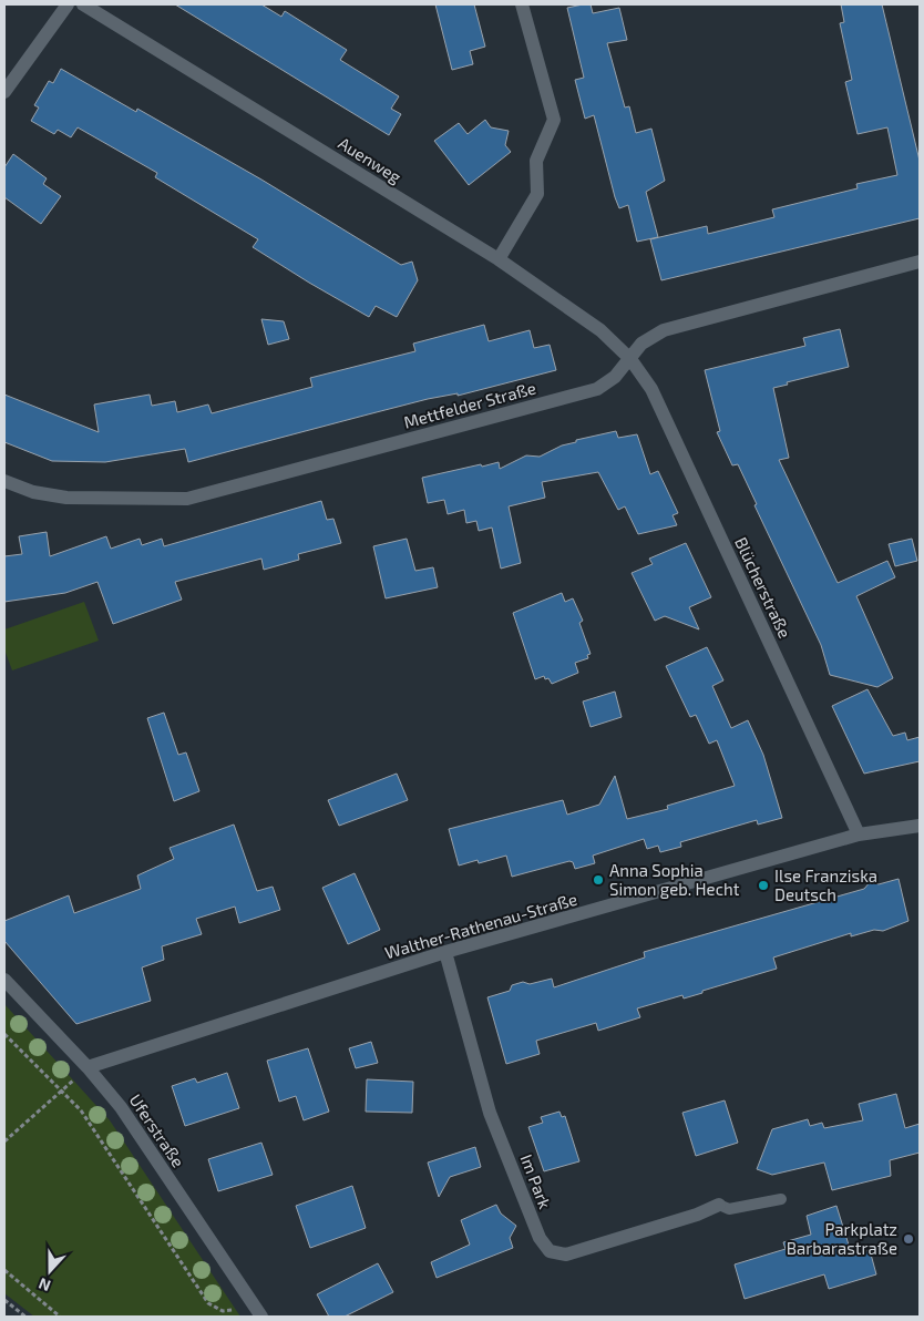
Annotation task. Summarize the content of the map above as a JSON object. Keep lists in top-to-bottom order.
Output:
{
  "streets": {
    "street": [
      "Auenweg",
      "Mettfelder Straße",
      "Blücherstraße",
      "Walther-Rathenau-Straße",
      "Uferstraße",
      "Im Park"
    ]
  },
  "crossings": [
    ["Auenweg", "Mettfelder Straße"],
    ["Auenweg", "Blücherstraße"],
    ["Mettfelder Straße", "Blücherstraße"],
    ["Blücherstraße", "Walther-Rathenau-Straße"],
    ["Walther-Rathenau-Straße", "Uferstraße"],
    ["Walther-Rathenau-Straße", "Im Park"]
  ],
  "places": ["Anna Sophia Simon geb. Hecht", "Ilse Franziska Deutsch", "Parkplatz Barbarastraße"],
  "north": "bottom"
}
